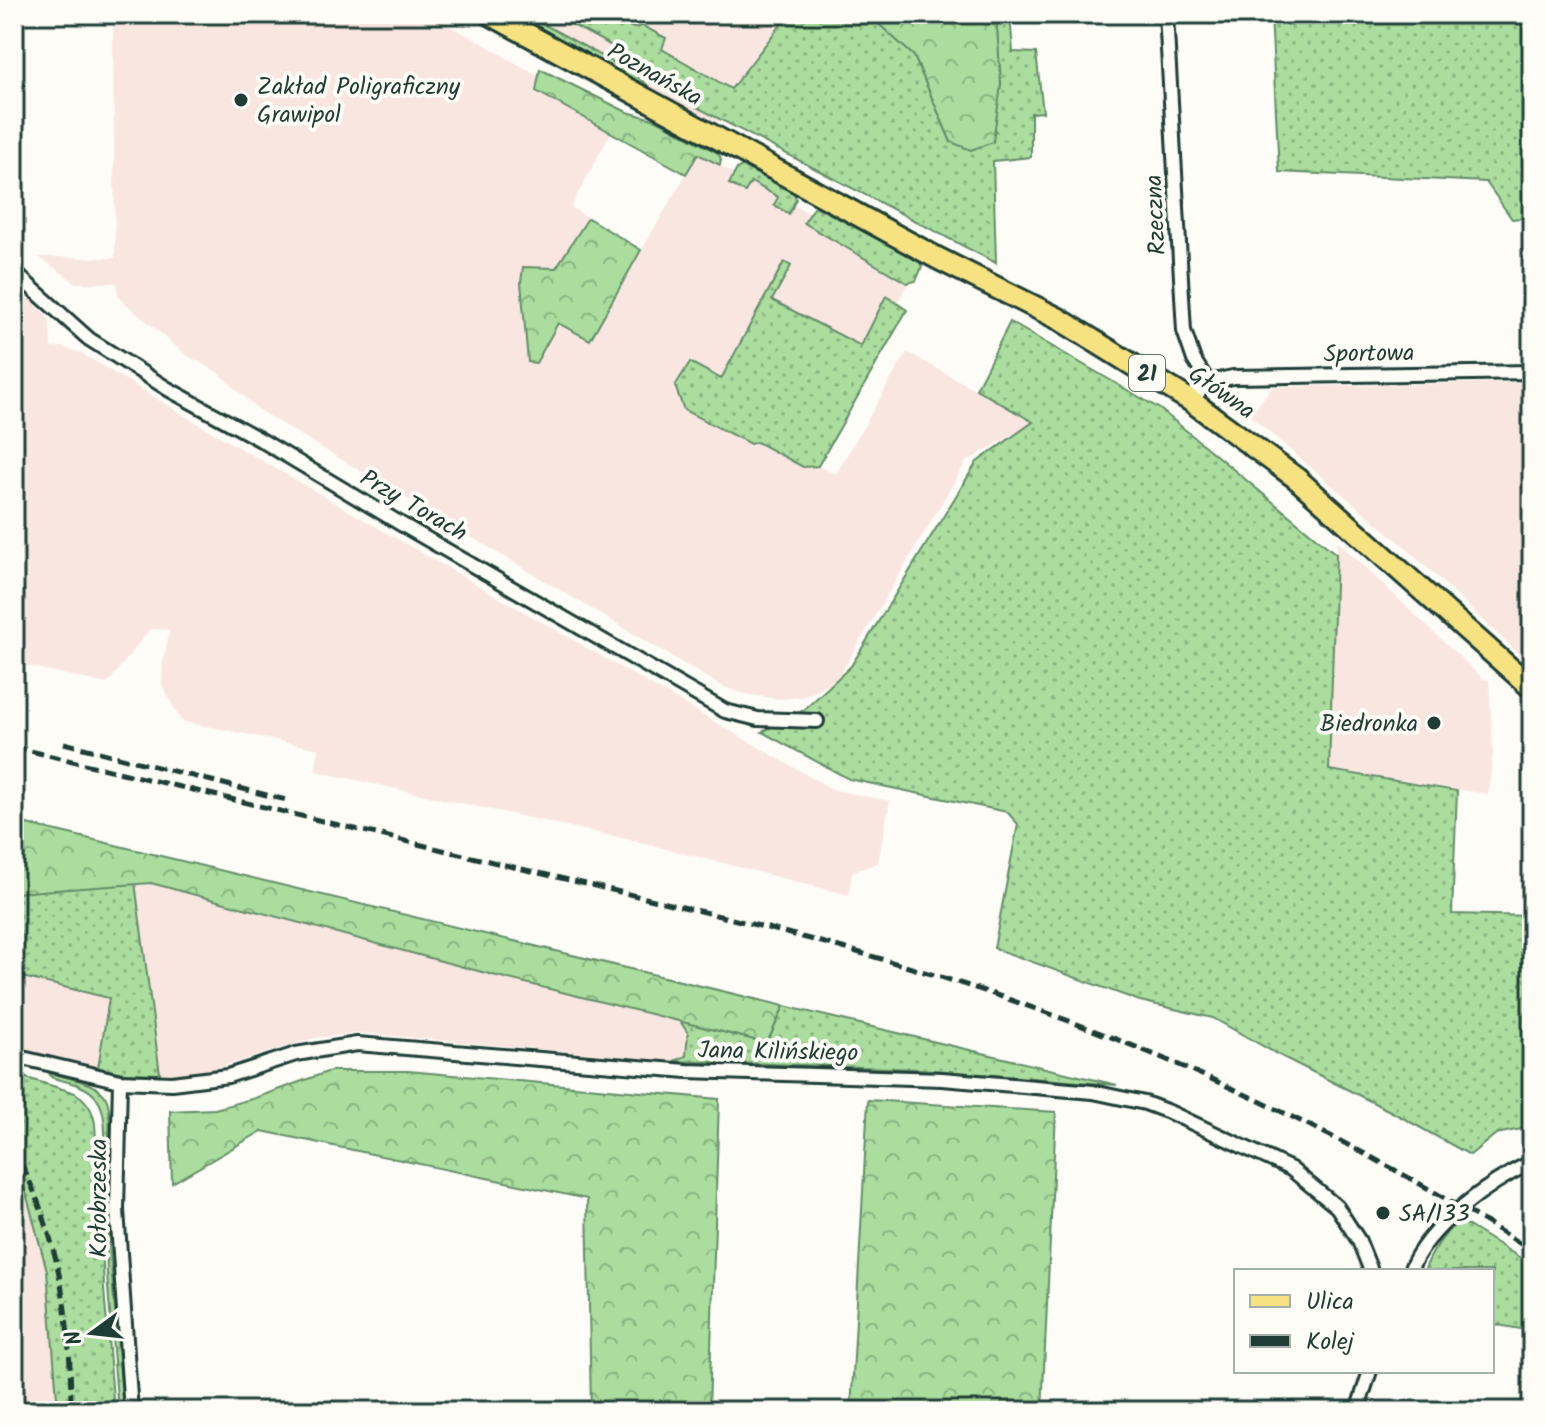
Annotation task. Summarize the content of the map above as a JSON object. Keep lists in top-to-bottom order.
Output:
{
  "streets": {
    "main road": ["Poznańska", "21", "Główna"],
    "street": [
      "Rzeczna",
      "Sportowa",
      "Przy Torach",
      "Jana Kilińskiego",
      "Kołobrzeska"
    ]
  },
  "crossings": [
    ["Poznańska", "Główna"],
    ["Rzeczna", "Sportowa"],
    ["Jana Kilińskiego", "Kołobrzeska"]
  ],
  "places": ["Zakład Poligraficzny Grawipol", "Biedronka", "SA/133"],
  "legend": ["Ulica", "Kolej"],
  "north": "left"
}
